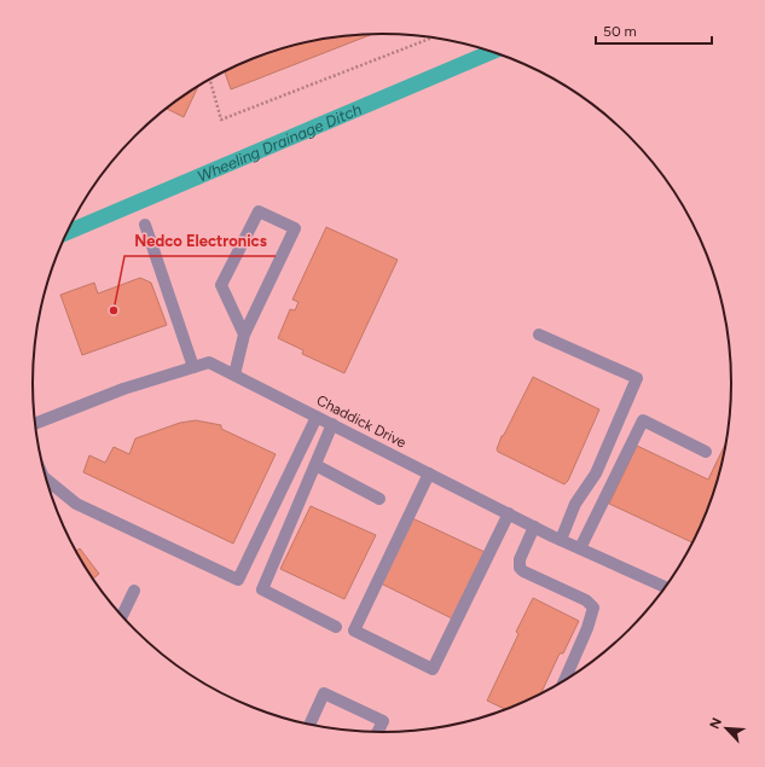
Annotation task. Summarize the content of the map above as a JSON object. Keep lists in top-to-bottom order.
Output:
{
  "streets": {
    "street": ["Chaddick Drive"]
  },
  "water": ["Wheeling Drainage Ditch"],
  "places": ["Nedco Electronics"],
  "scale_bar": "50 m",
  "north": "top left"
}
